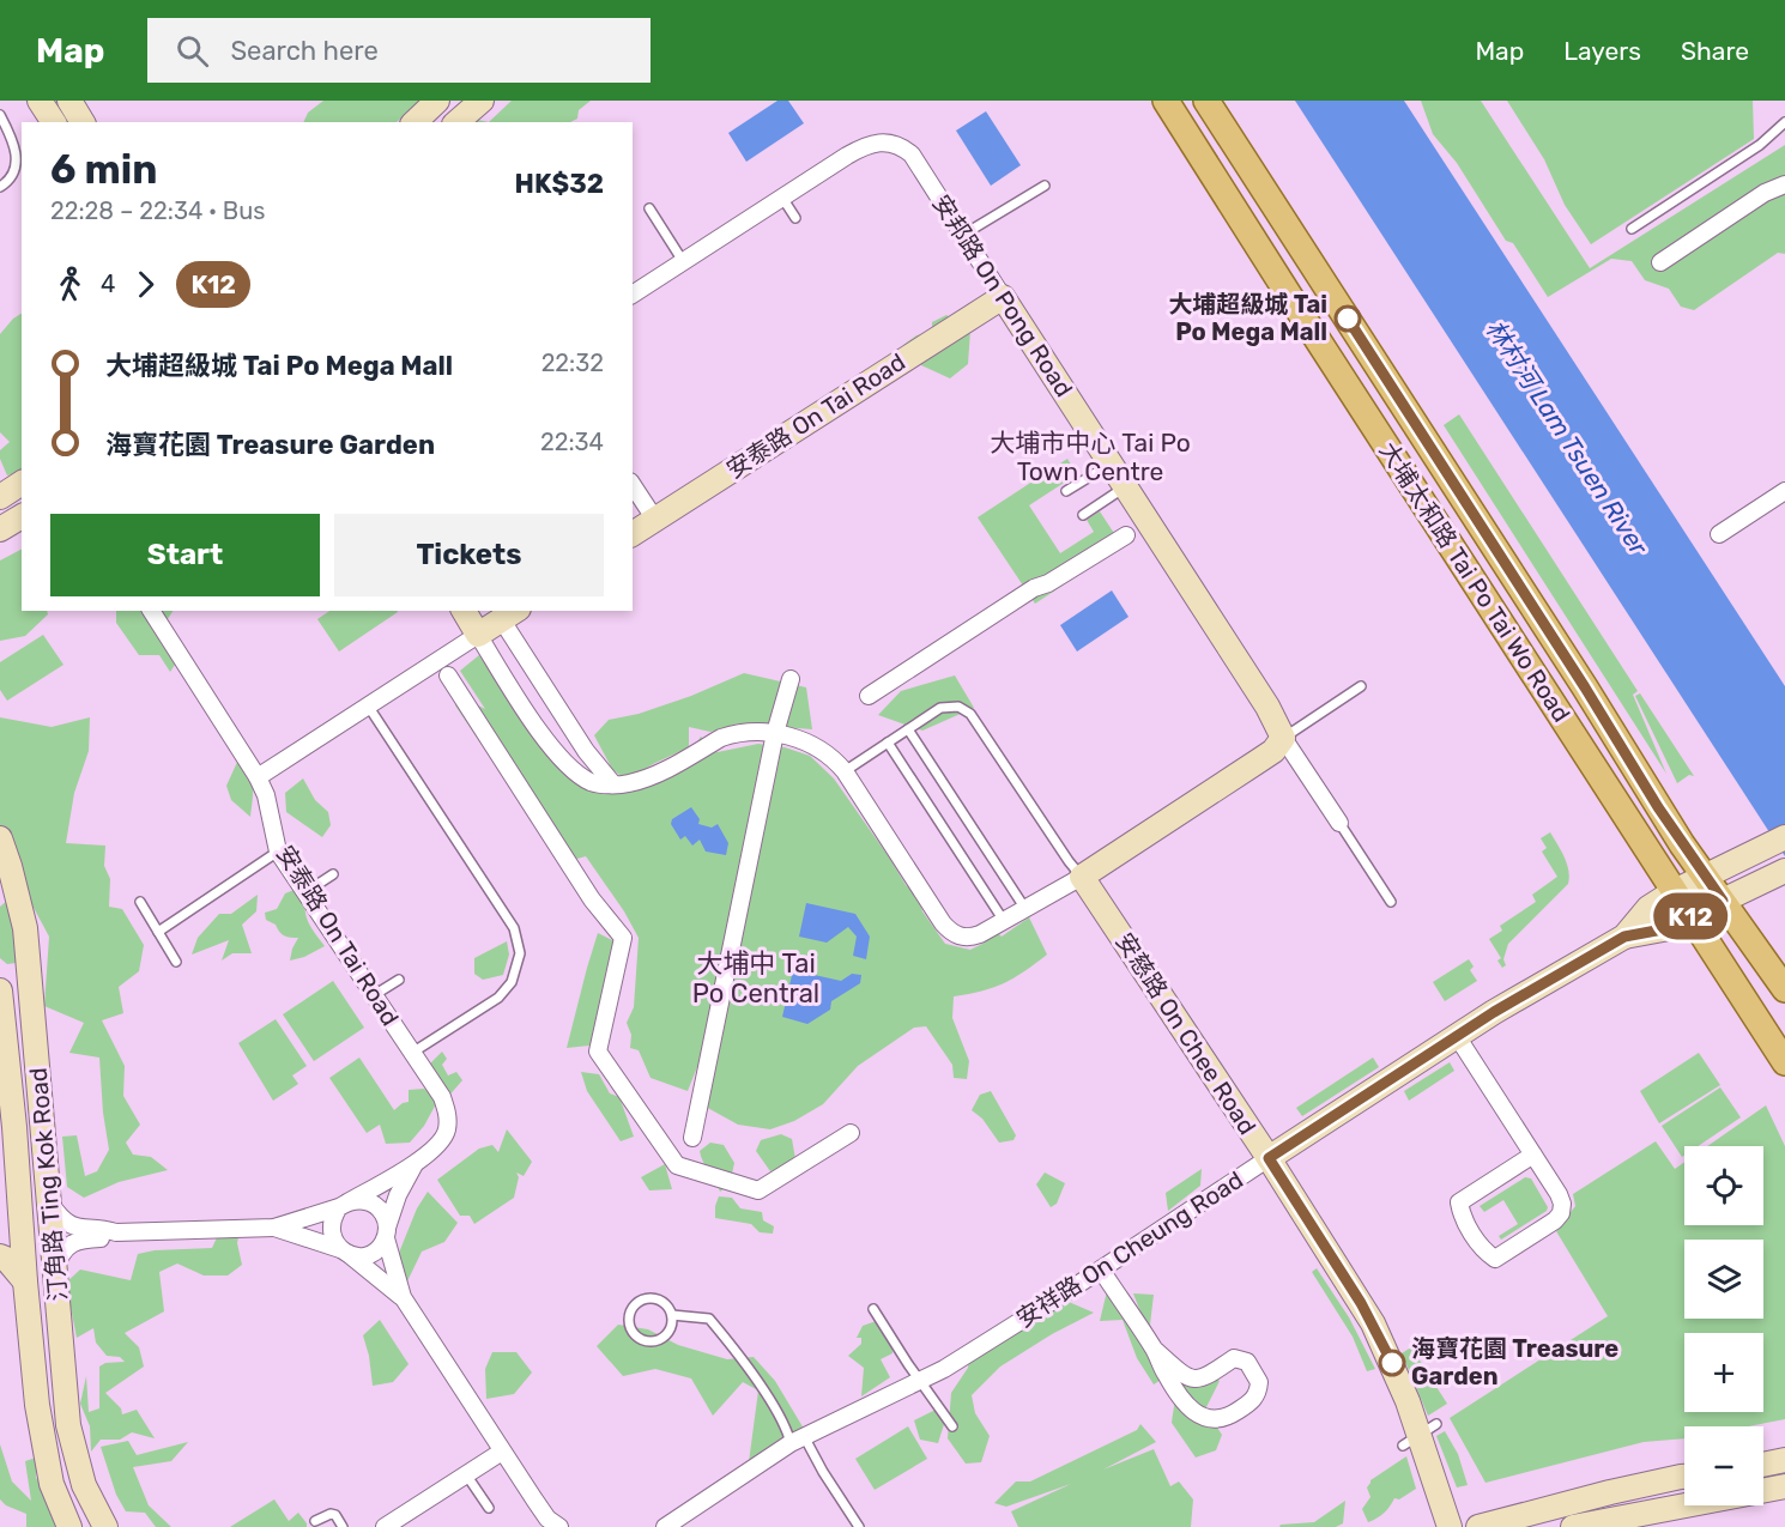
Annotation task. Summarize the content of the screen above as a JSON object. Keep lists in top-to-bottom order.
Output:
{
  "streets": {
    "main road": ["大埔太和路 Tai Po Tai Wo Road"],
    "street": [
      "安邦路 On Pong Road",
      "安泰路 On Tai Road",
      "安慈路 On Chee Road",
      "汀角路 Ting Kok Road",
      "安祥路 On Cheung Road"
    ]
  },
  "crossings": [
    ["安邦路 On Pong Road", "安泰路 On Tai Road"],
    ["大埔太和路 Tai Po Tai Wo Road", "安祥路 On Cheung Road"],
    ["安慈路 On Chee Road", "安祥路 On Cheung Road"]
  ],
  "districts": ["大埔市中心 Tai Po Town Centre", "大埔中 Tai Po Central"],
  "water": ["林村河 Lam Tsuen River"],
  "places": ["大埔超級城 Tai Po Mega Mall", "海寶花園 Treasure Garden"],
  "lines": ["bus line K12"],
  "page": {
    "header": "Map",
    "search": "Search here",
    "nav": ["Map", "Layers", "Share"],
    "on_map": "K12",
    "heading": ["6 min", "22:28 – 22:34 · Bus", "HK$32"],
    "legs": ["4", "K12"],
    "list": [
      {
        "name": "大埔超級城 Tai Po Mega Mall",
        "value": "22:32"
      },
      {
        "name": "海寶花園 Treasure Garden",
        "value": "22:34"
      }
    ],
    "buttons": ["Start", "Tickets"],
    "map_buttons": ["+", "−"]
  }
}
